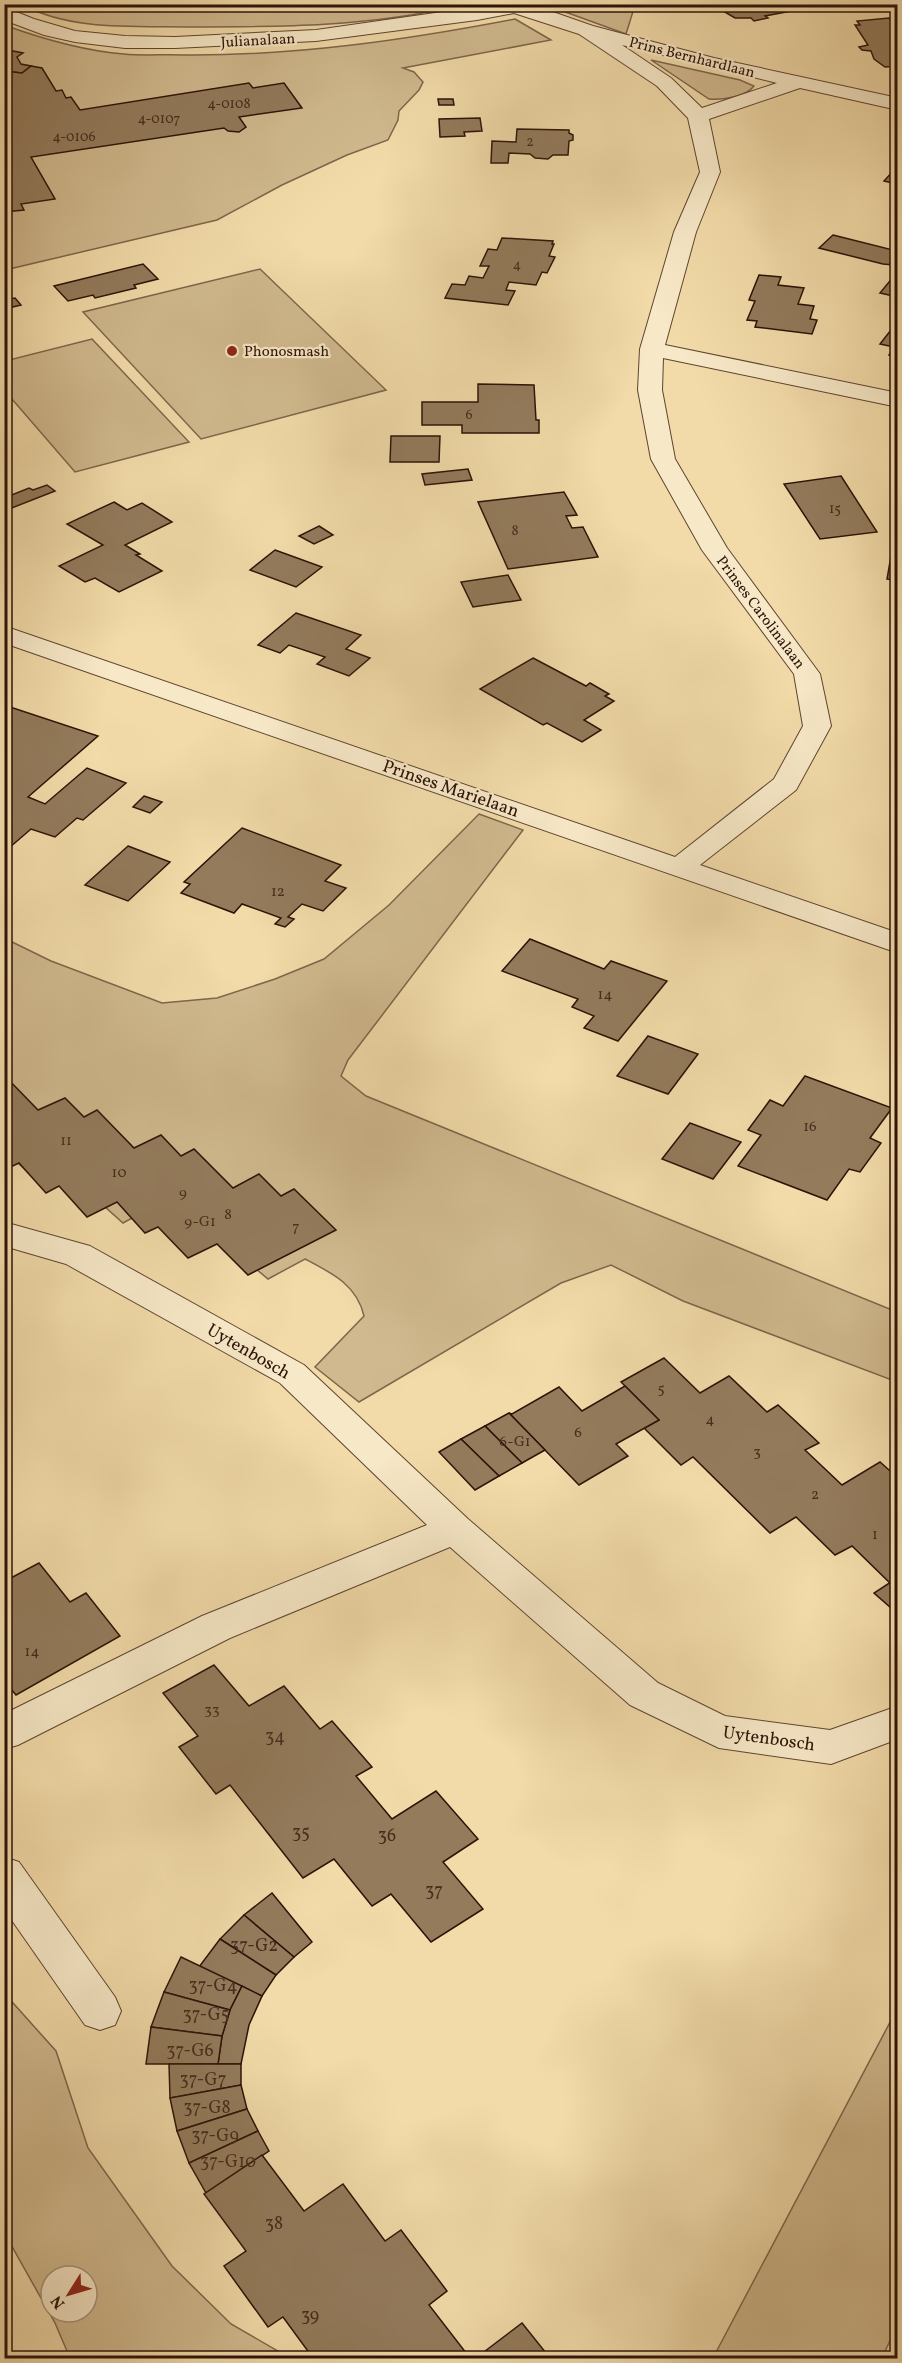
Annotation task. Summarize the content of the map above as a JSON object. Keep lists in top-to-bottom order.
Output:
{
  "streets": {
    "street": [
      "Julianalaan",
      "Prins Bernhardlaan",
      "Prinses Carolinalaan",
      "Prinses Marielaan",
      "Uytenbosch"
    ]
  },
  "crossings": [
    ["Prinses Carolinalaan", "Prinses Marielaan"]
  ],
  "places": ["Phonosmash"],
  "house_numbers": [
    "4-0108",
    "4-0107",
    "4-0106",
    "2",
    "4",
    "6",
    "15",
    "8",
    "12",
    "14",
    "16",
    "11",
    "10",
    "9",
    "8",
    "9-G1",
    "7",
    "5",
    "4",
    "6",
    "6-G1",
    "3",
    "2",
    "1",
    "14",
    "33",
    "34",
    "35",
    "36",
    "37",
    "37-G2",
    "37-G4",
    "37-G5",
    "37-G6",
    "37-G7",
    "37-G8",
    "37-G9",
    "37-G10",
    "38",
    "39"
  ],
  "north": "bottom left"
}
